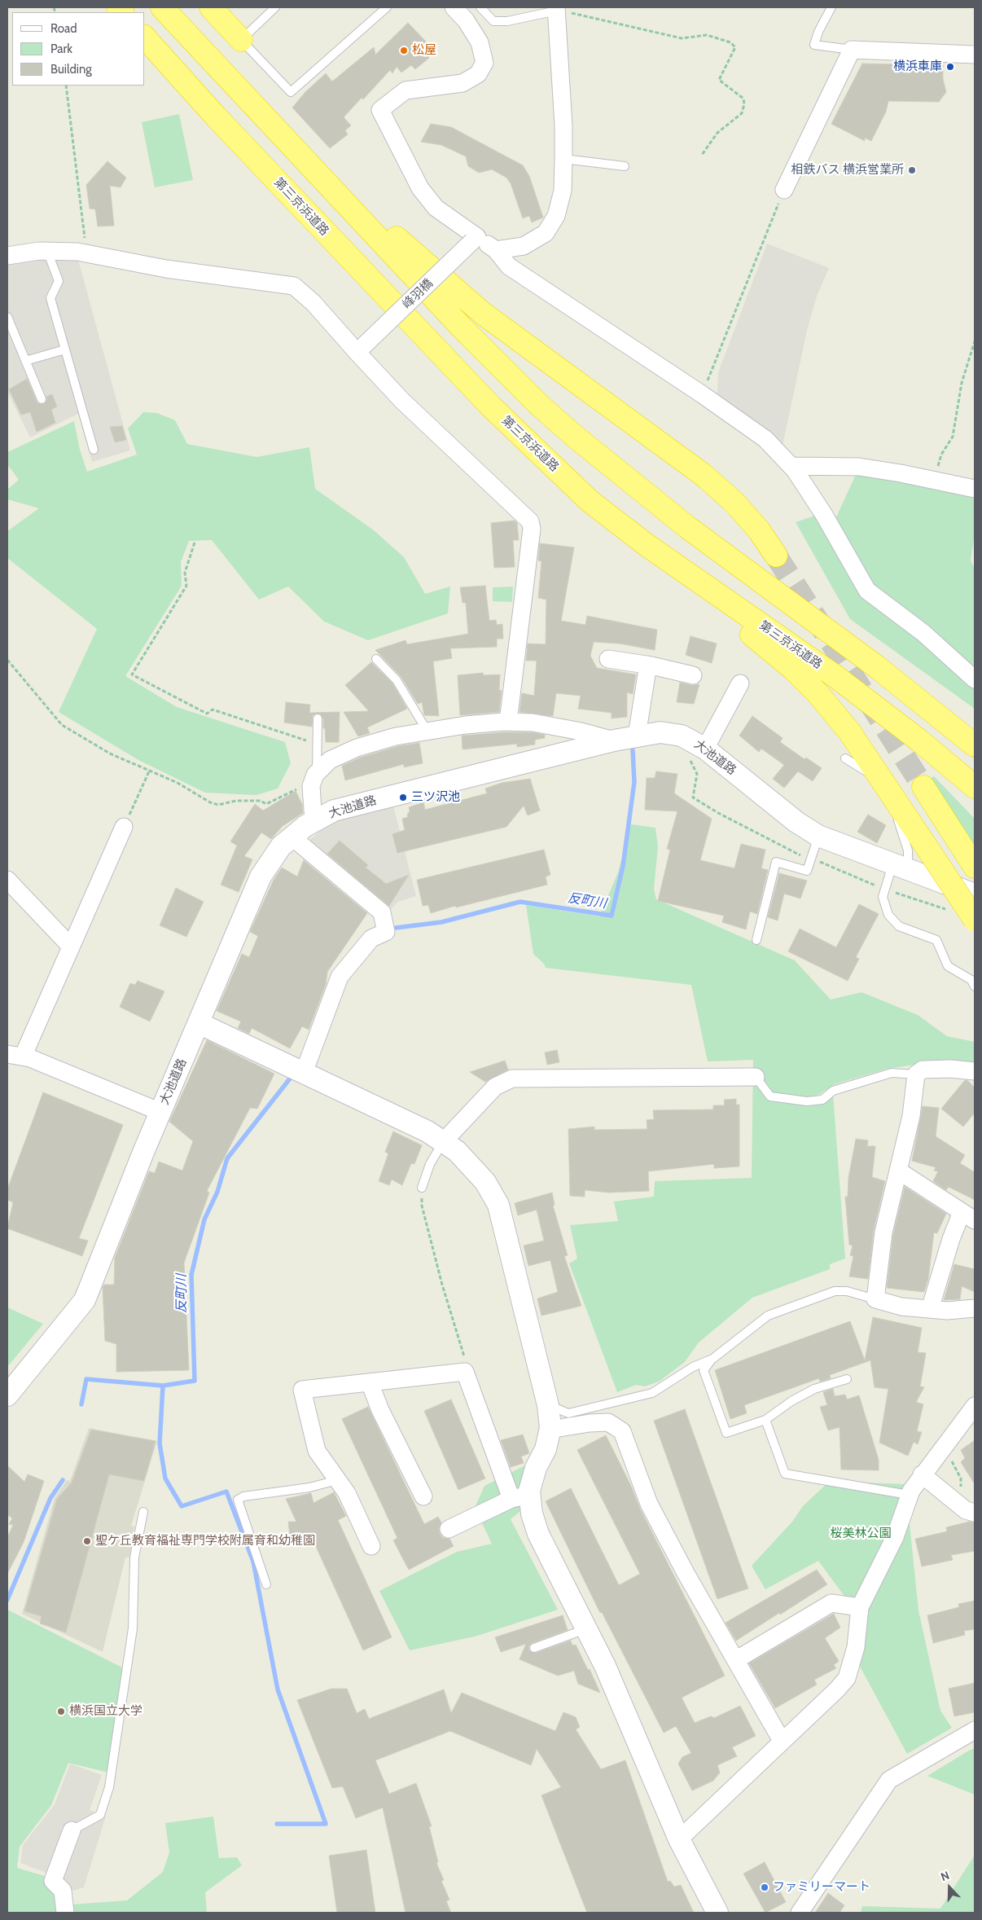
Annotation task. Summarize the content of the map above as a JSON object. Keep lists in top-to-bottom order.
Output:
{
  "streets": {
    "highway": ["第三京浜道路"],
    "street": ["峰羽橋", "大池道路"]
  },
  "water": ["反町川"],
  "parks": ["桜美林公園"],
  "places": [
    "松屋",
    "横浜車庫",
    "相鉄バス 横浜営業所",
    "三ツ沢池",
    "聖ケ丘教育福祉専門学校附属育和幼稚園",
    "横浜国立大学",
    "ファミリーマート"
  ],
  "legend": ["Road", "Park", "Building"],
  "north": "top"
}
